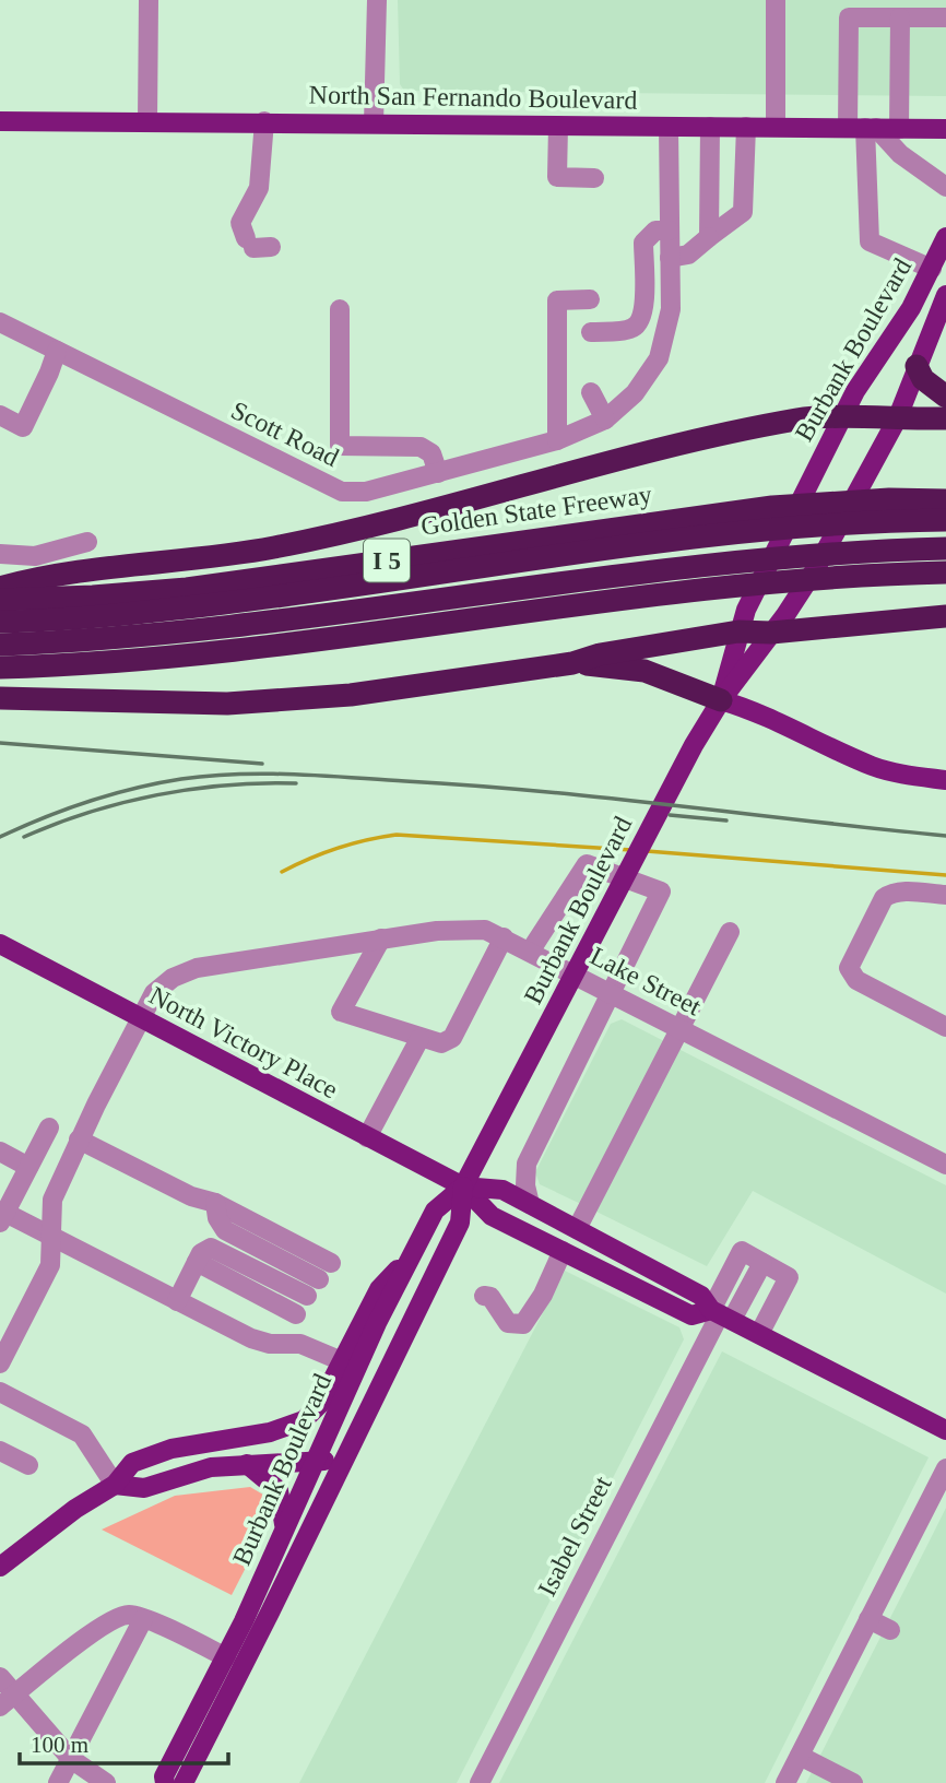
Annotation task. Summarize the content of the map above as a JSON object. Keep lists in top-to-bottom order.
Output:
{
  "streets": {
    "highway": ["Golden State Freeway", "I 5"],
    "main road": ["North San Fernando Boulevard", "Burbank Boulevard", "North Victory Place"],
    "street": ["Scott Road", "Lake Street", "Isabel Street"]
  },
  "crossings": [
    ["North San Fernando Boulevard", "Scott Road"],
    ["Burbank Boulevard", "North Victory Place"],
    ["Lake Street", "North Victory Place"]
  ],
  "scale_bar": "100 m"
}
